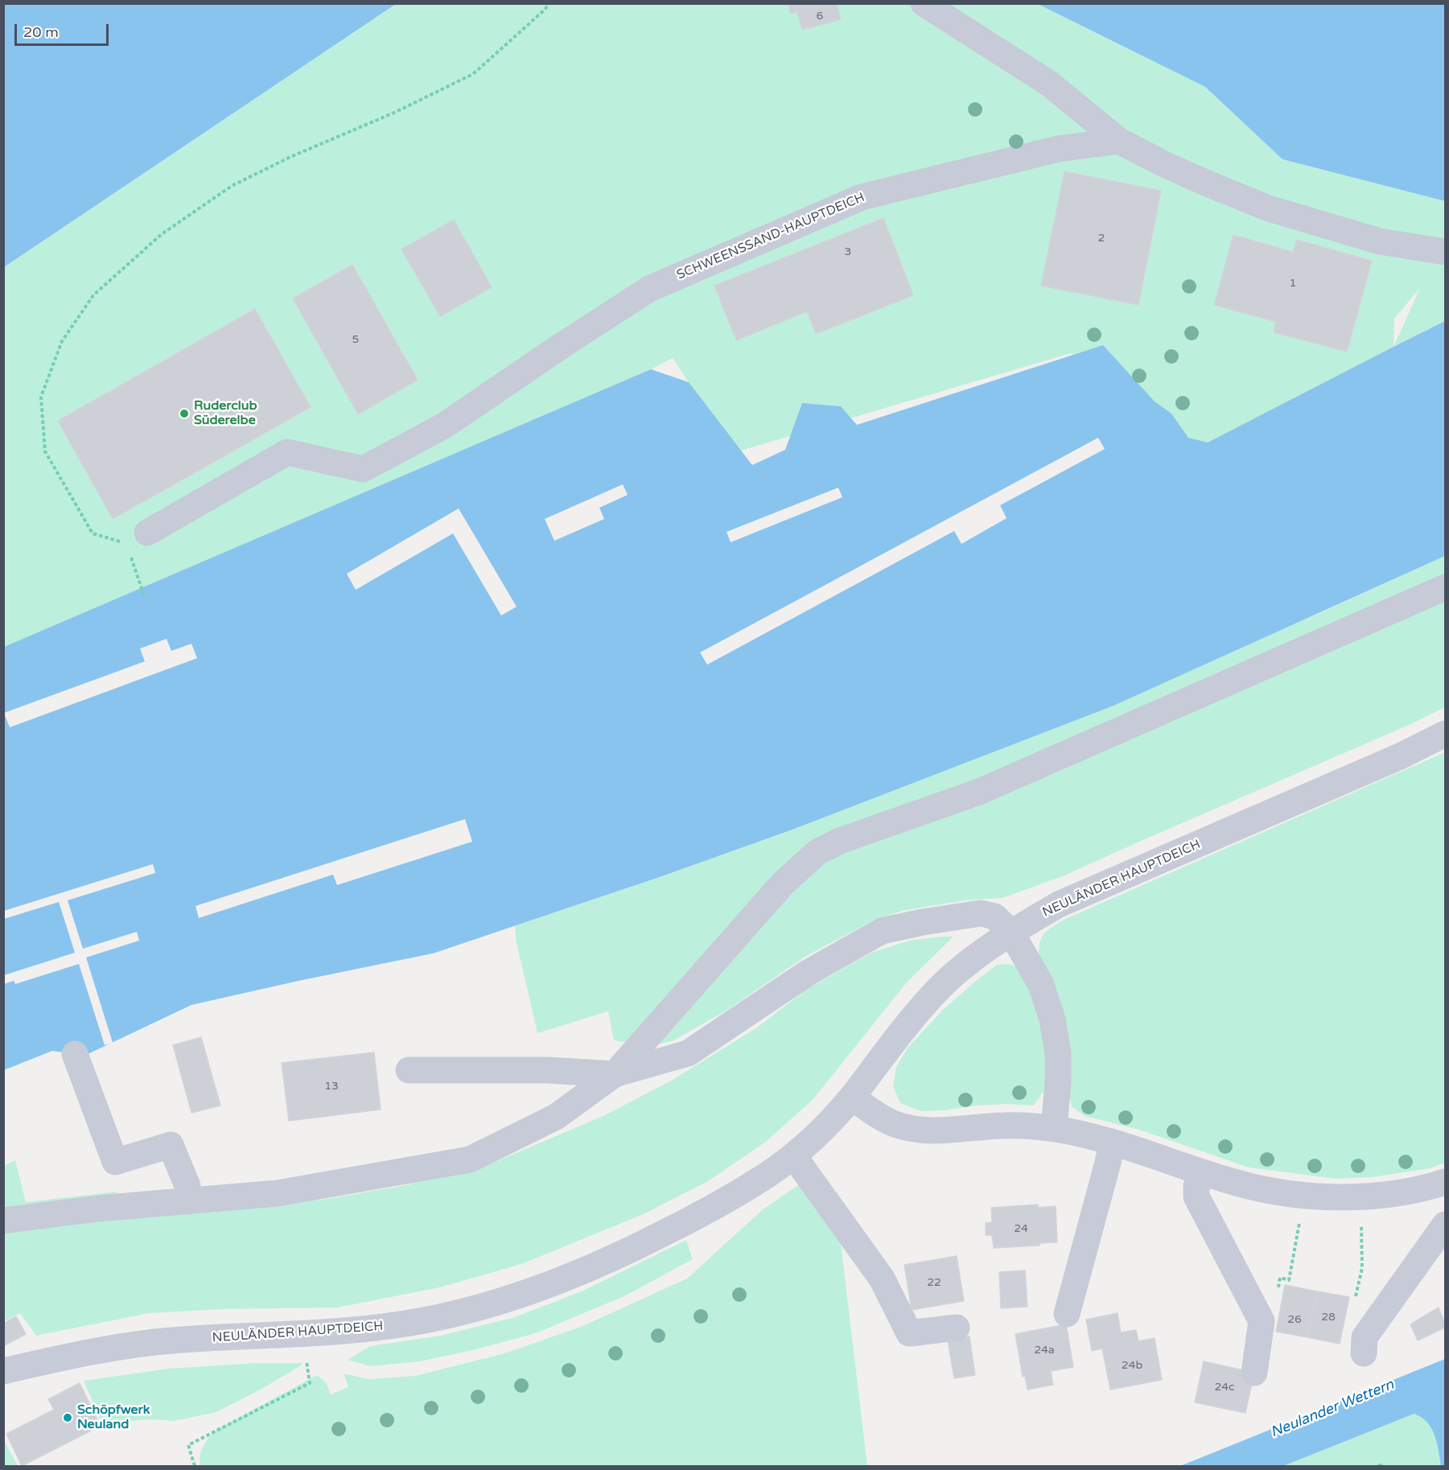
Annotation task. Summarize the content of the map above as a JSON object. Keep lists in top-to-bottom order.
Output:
{
  "streets": {
    "street": ["SCHWEENSSAND-HAUPTDEICH", "NEULÄNDER HAUPTDEICH"]
  },
  "water": ["Neulander Wettern"],
  "places": ["Ruderclub Süderelbe", "Schöpfwerk Neuland"],
  "house_numbers": [
    "6",
    "2",
    "3",
    "1",
    "5",
    "13",
    "24",
    "22",
    "28",
    "26",
    "24a",
    "24b",
    "24c"
  ],
  "scale_bar": "20 m"
}
